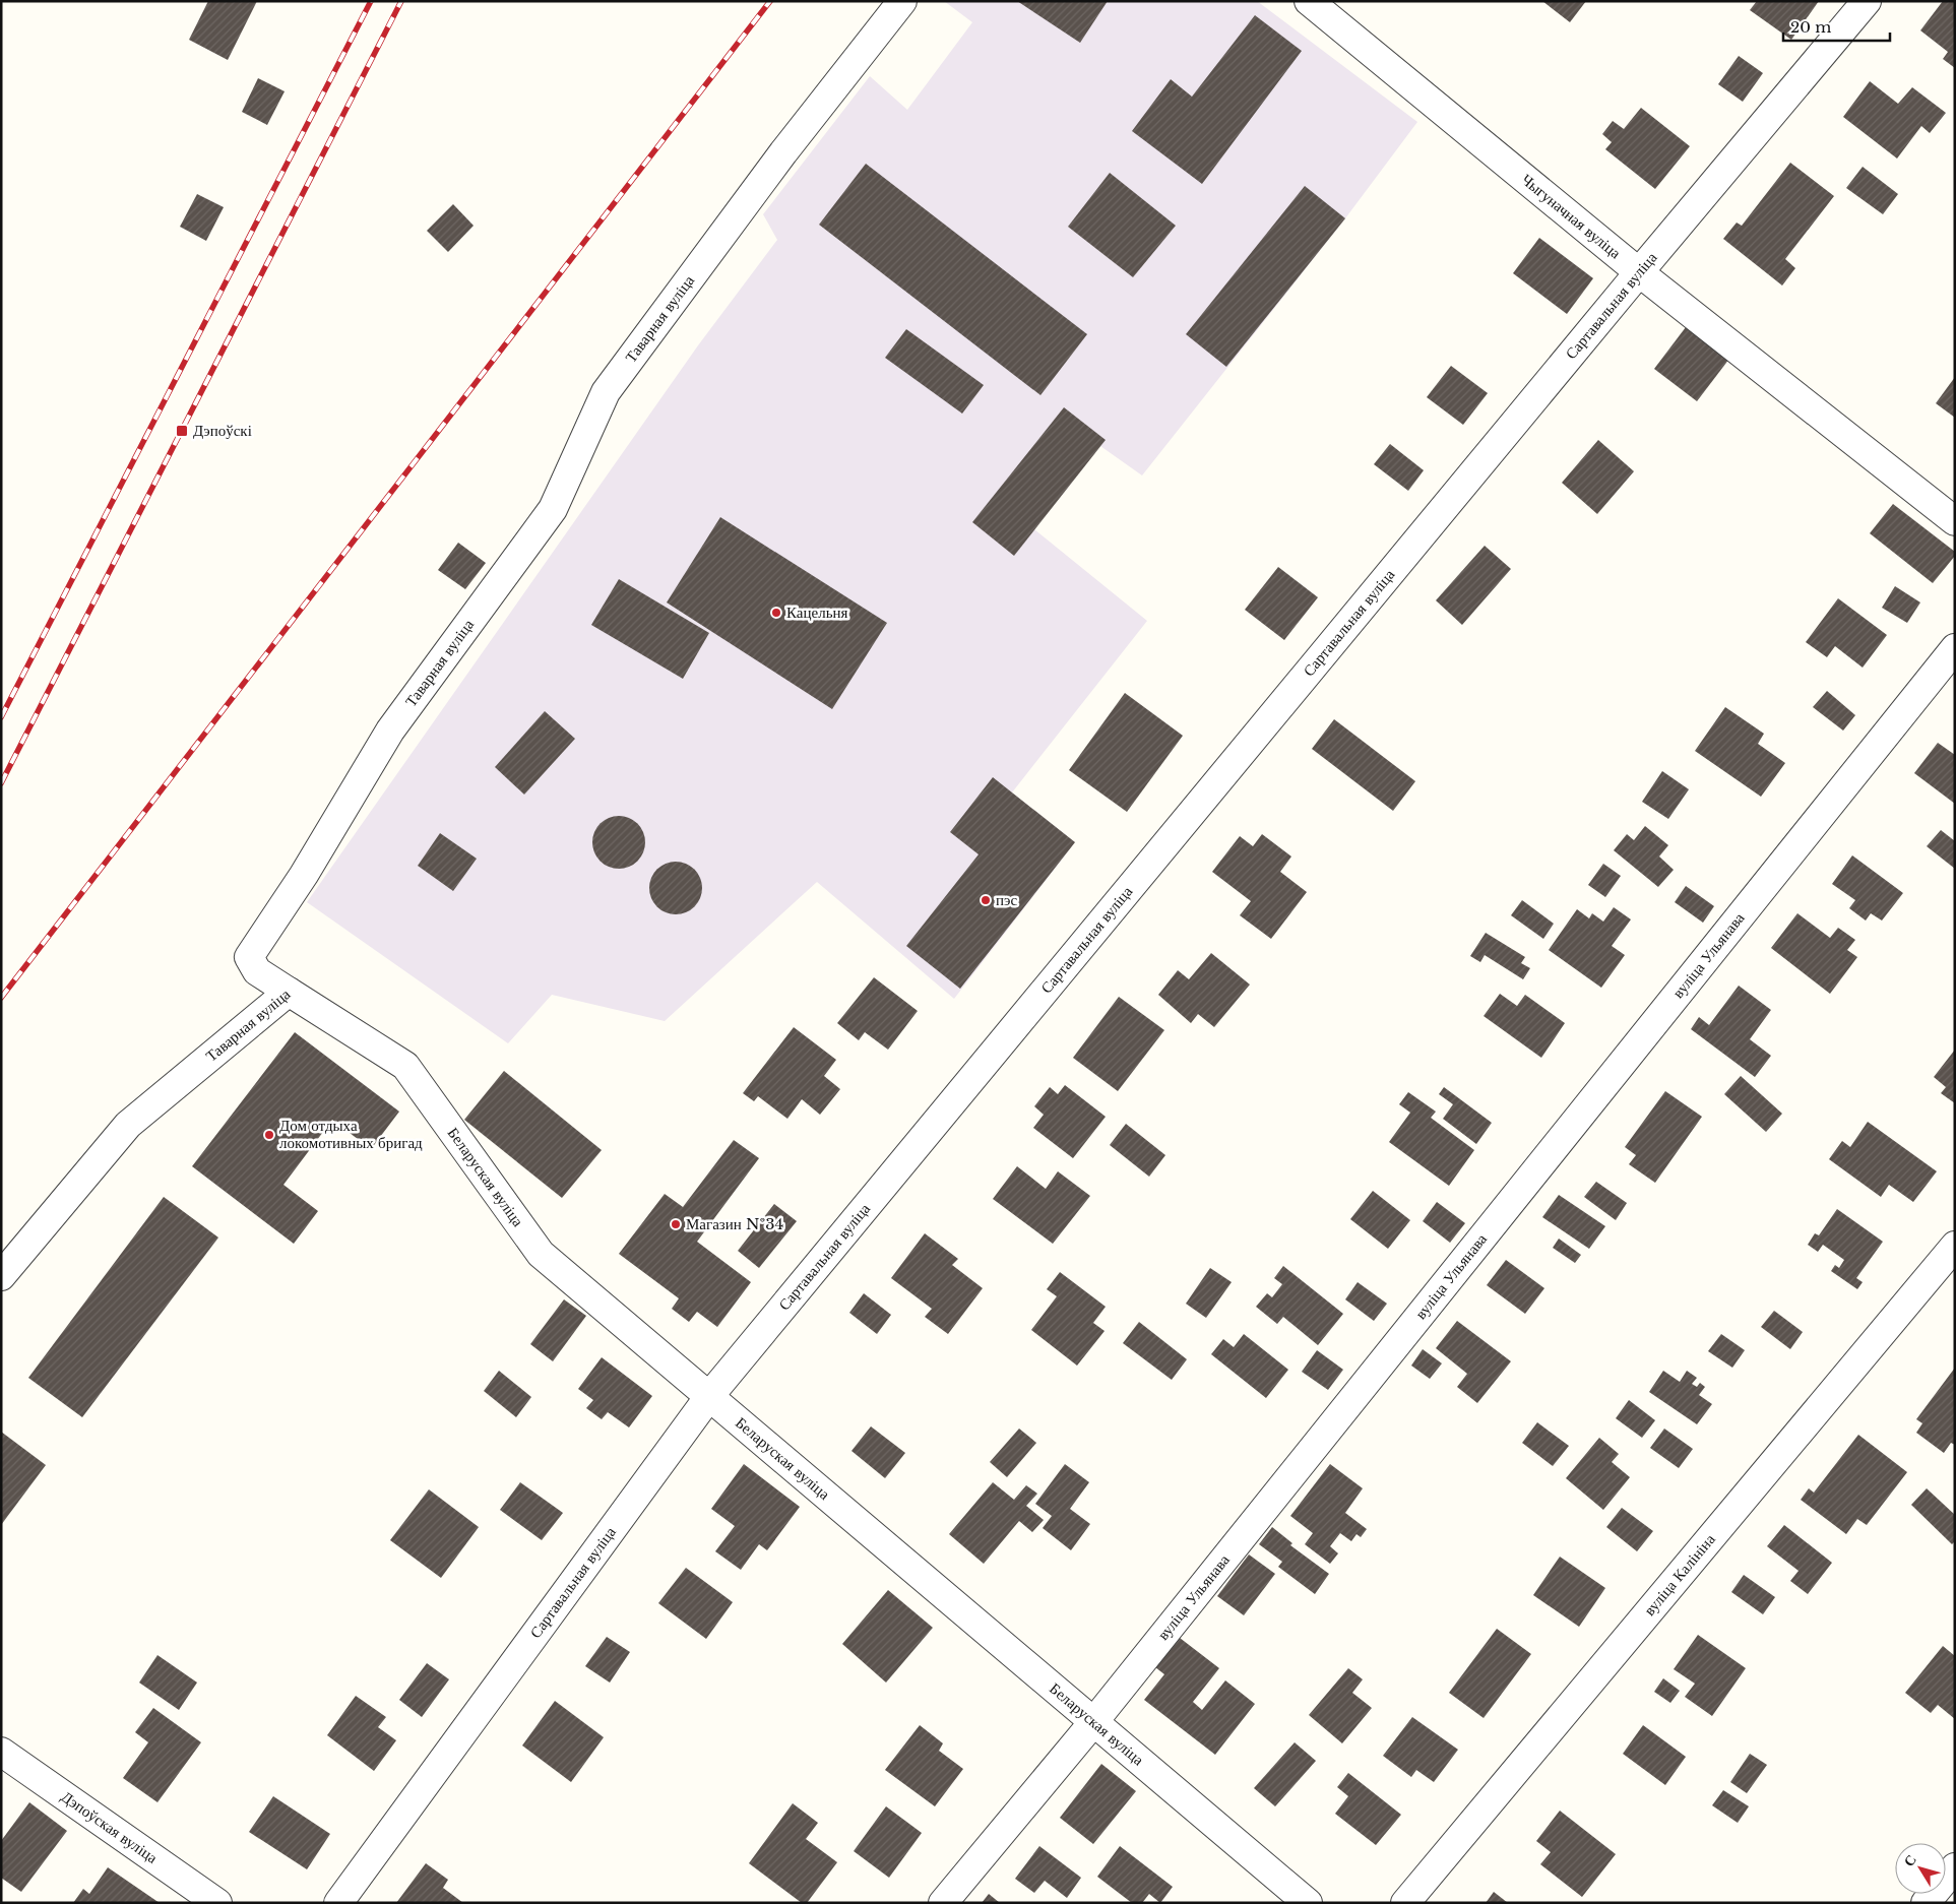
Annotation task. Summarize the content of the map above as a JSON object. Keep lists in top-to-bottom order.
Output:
{
  "streets": {
    "street": [
      "Чыгуначная вуліца",
      "Сартавальная вуліца",
      "Таварная вуліца",
      "вуліца Ульянава",
      "Беларуская вуліца",
      "вуліца Калініна",
      "Дэпоўская вуліца"
    ]
  },
  "crossings": [
    ["Чыгуначная вуліца", "Сартавальная вуліца"],
    ["Сартавальная вуліца", "Беларуская вуліца"],
    ["Таварная вуліца", "Беларуская вуліца"],
    ["вуліца Ульянава", "Беларуская вуліца"]
  ],
  "places": {
    "transit": ["Дэпоўскі"],
    "other": [
      "Кацельня",
      "пэс",
      "Дом отдыха локомотивных бригад",
      "Магазин №34"
    ]
  },
  "scale_bar": "20 m",
  "north": "top left"
}
